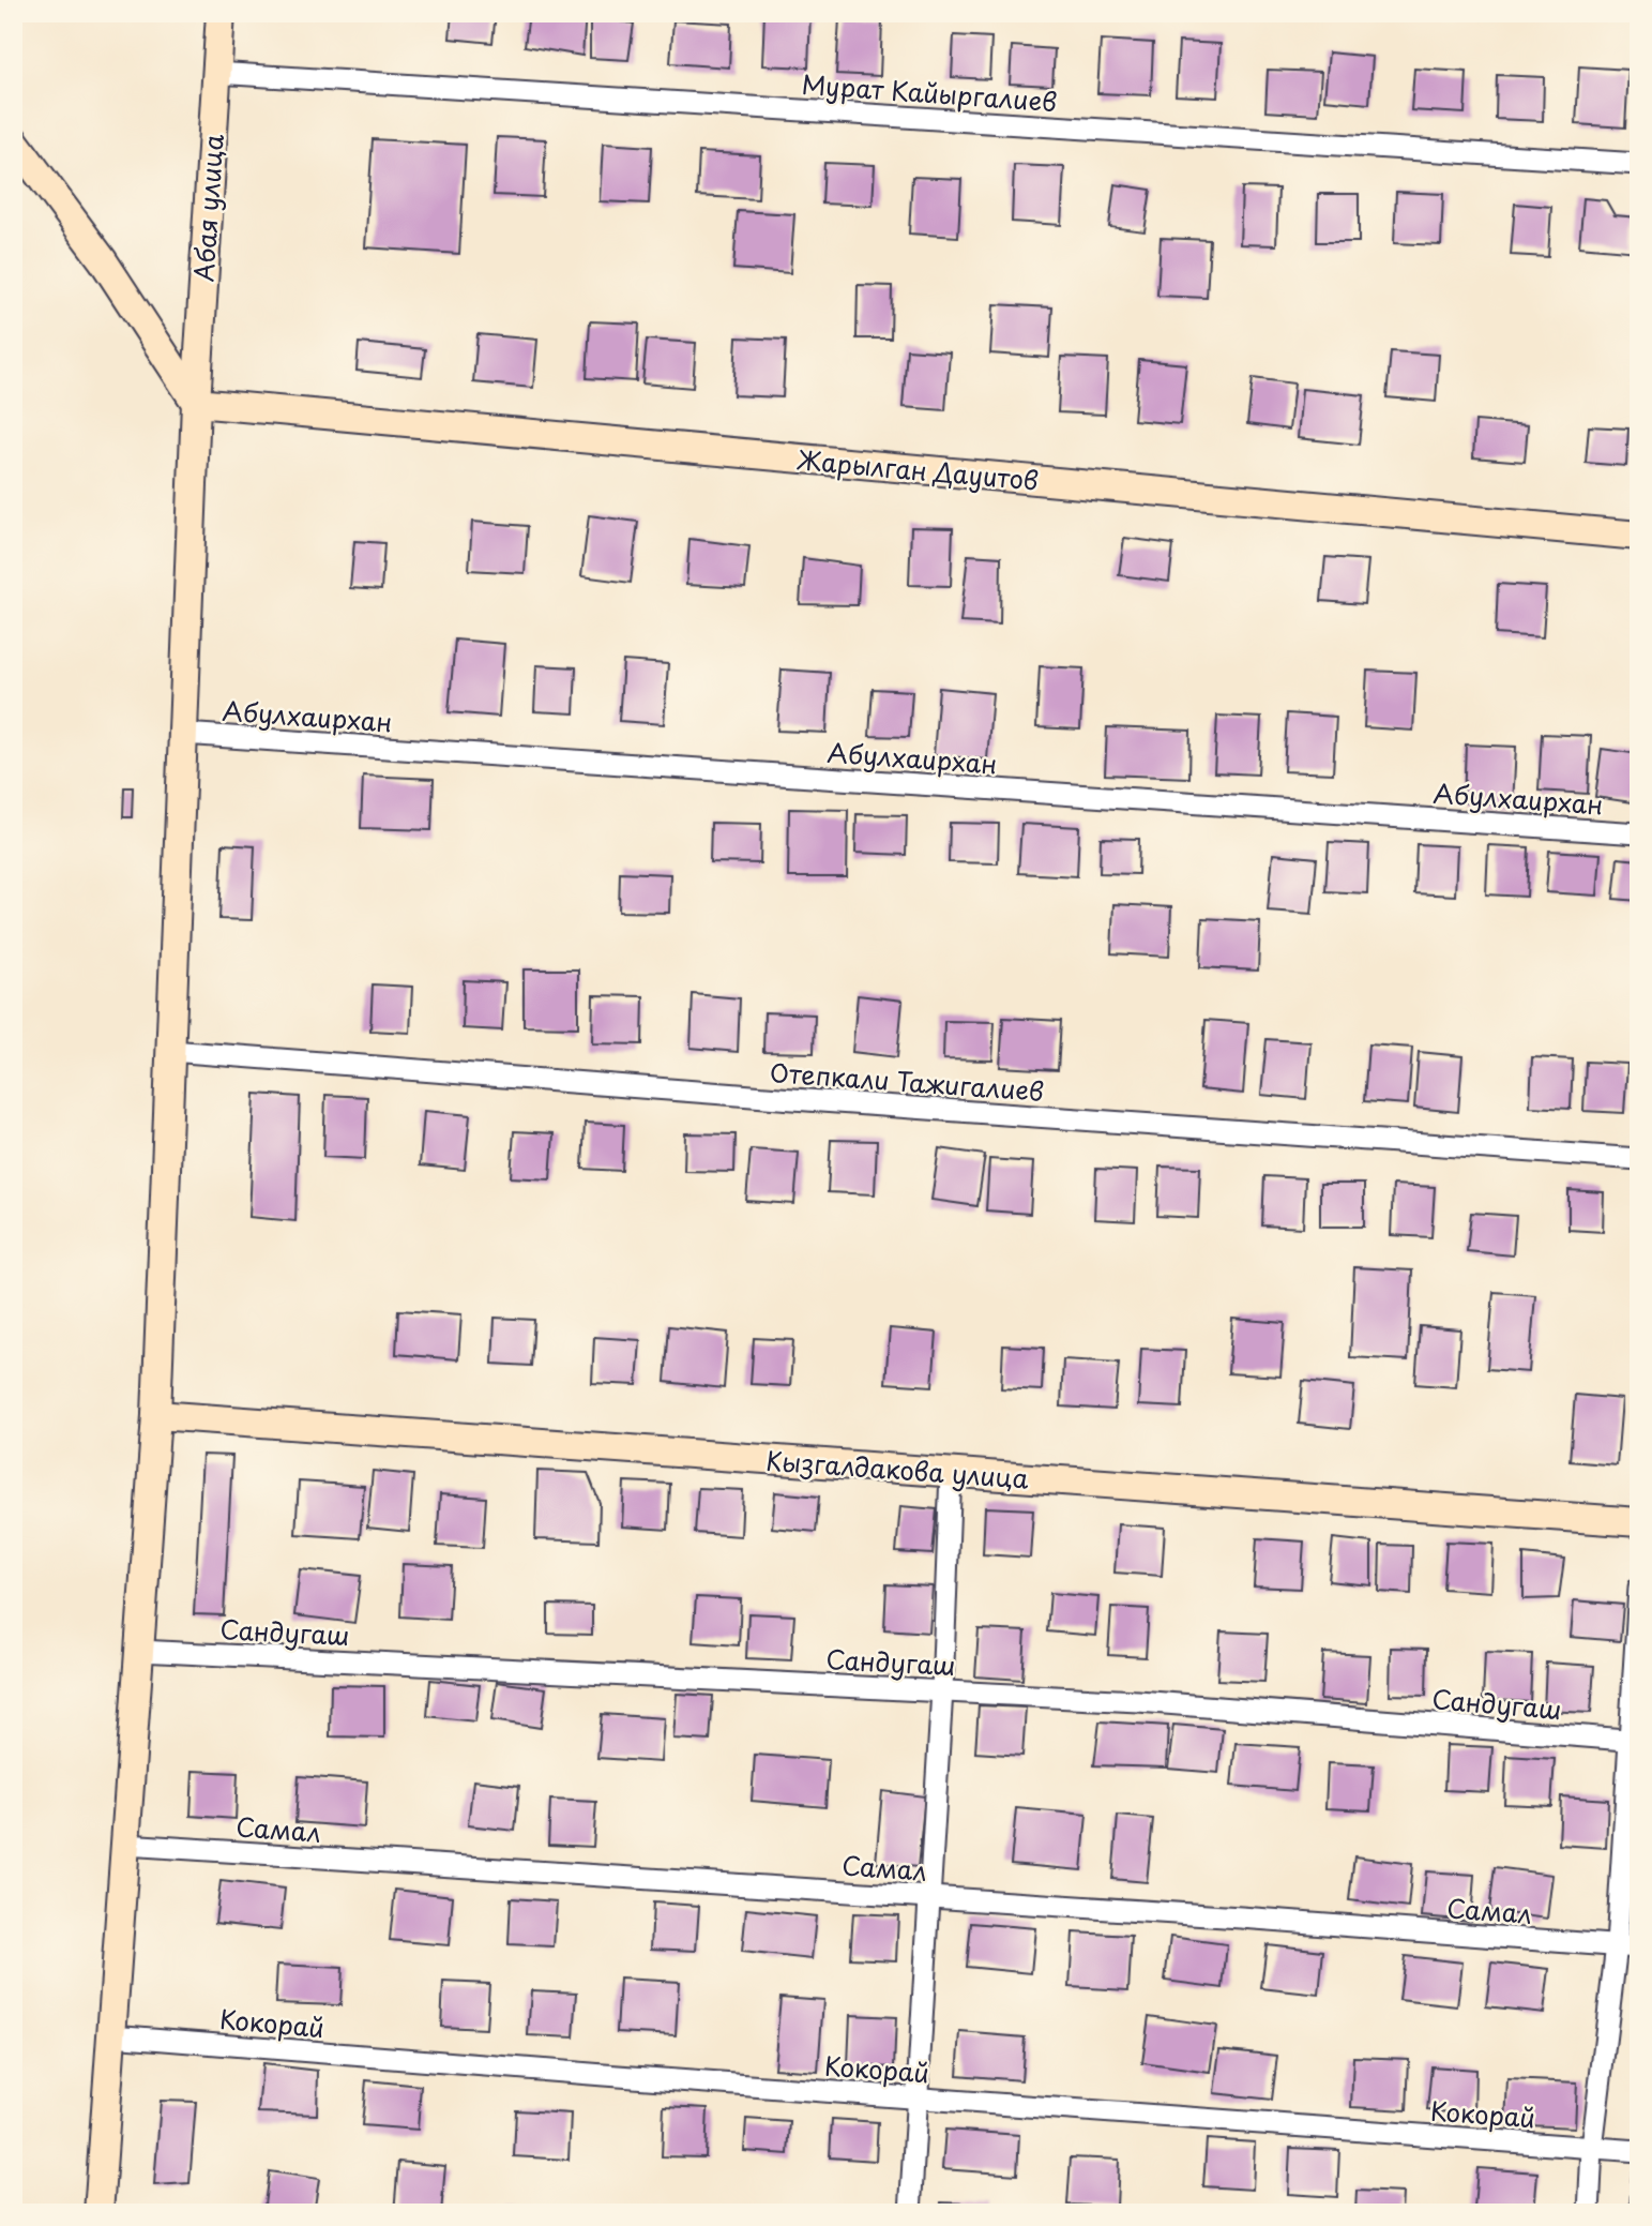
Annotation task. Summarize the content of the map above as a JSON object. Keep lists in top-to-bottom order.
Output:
{
  "streets": {
    "street": [
      "Мурат Кайыргалиев",
      "Абая улица",
      "Жарылган Дауитов",
      "Абулхаирхан",
      "Отепкали Тажигалиев",
      "Кызгалдакова улица",
      "Сандугаш",
      "Самал",
      "Кокорай"
    ]
  },
  "crossings": [
    ["Мурат Кайыргалиев", "Абая улица"],
    ["Абая улица", "Жарылган Дауитов"],
    ["Абая улица", "Абулхаирхан"],
    ["Абая улица", "Отепкали Тажигалиев"],
    ["Абая улица", "Кызгалдакова улица"],
    ["Абая улица", "Сандугаш"],
    ["Абая улица", "Самал"],
    ["Абая улица", "Кокорай"]
  ]
}
